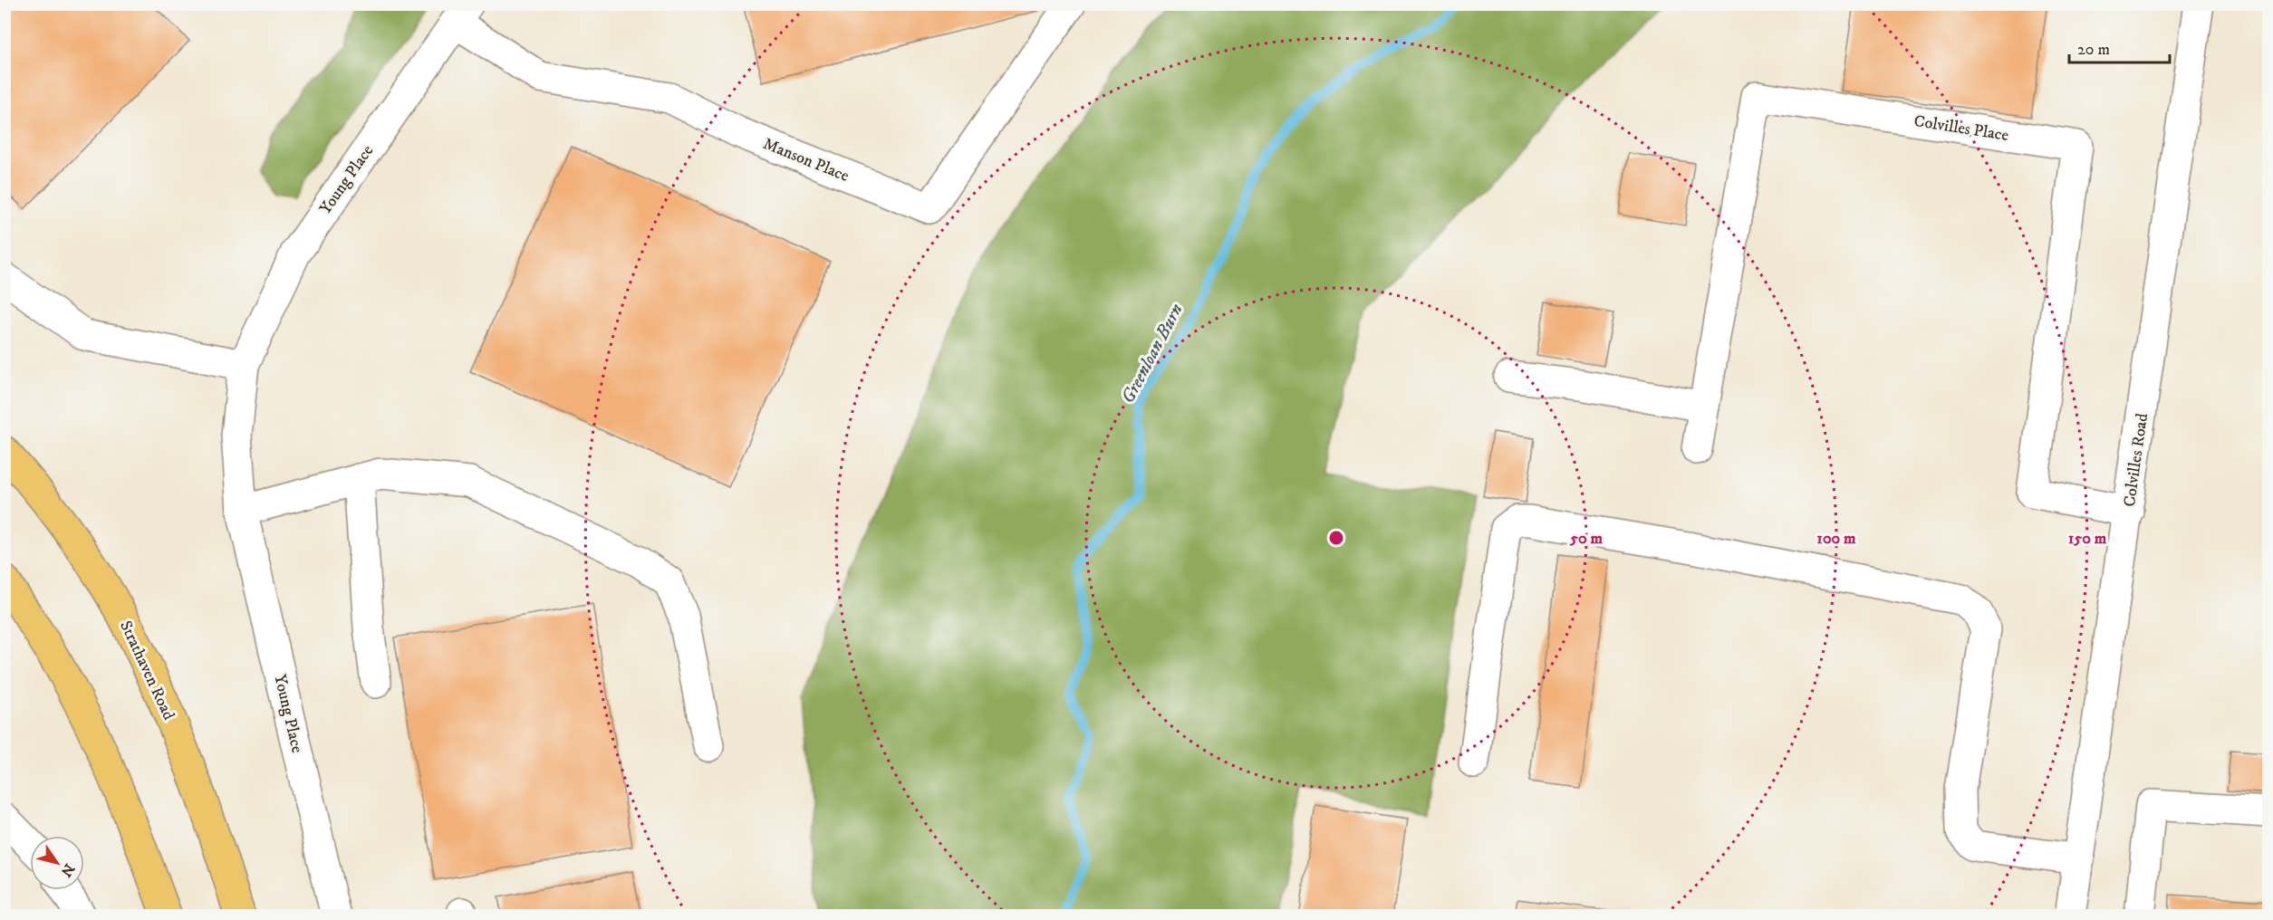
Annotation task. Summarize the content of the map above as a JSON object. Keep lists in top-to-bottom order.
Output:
{
  "streets": {
    "main road": ["Strathaven Road"],
    "street": [
      "Colvilles Place",
      "Manson Place",
      "Young Place",
      "Colvilles Road"
    ]
  },
  "crossings": [
    ["Colvilles Place", "Colvilles Road"],
    ["Manson Place", "Young Place"]
  ],
  "water": ["Greenloan Burn"],
  "scale_bar": "20 m",
  "north": "bottom right",
  "rings": ["50 m", "100 m", "150 m"]
}
